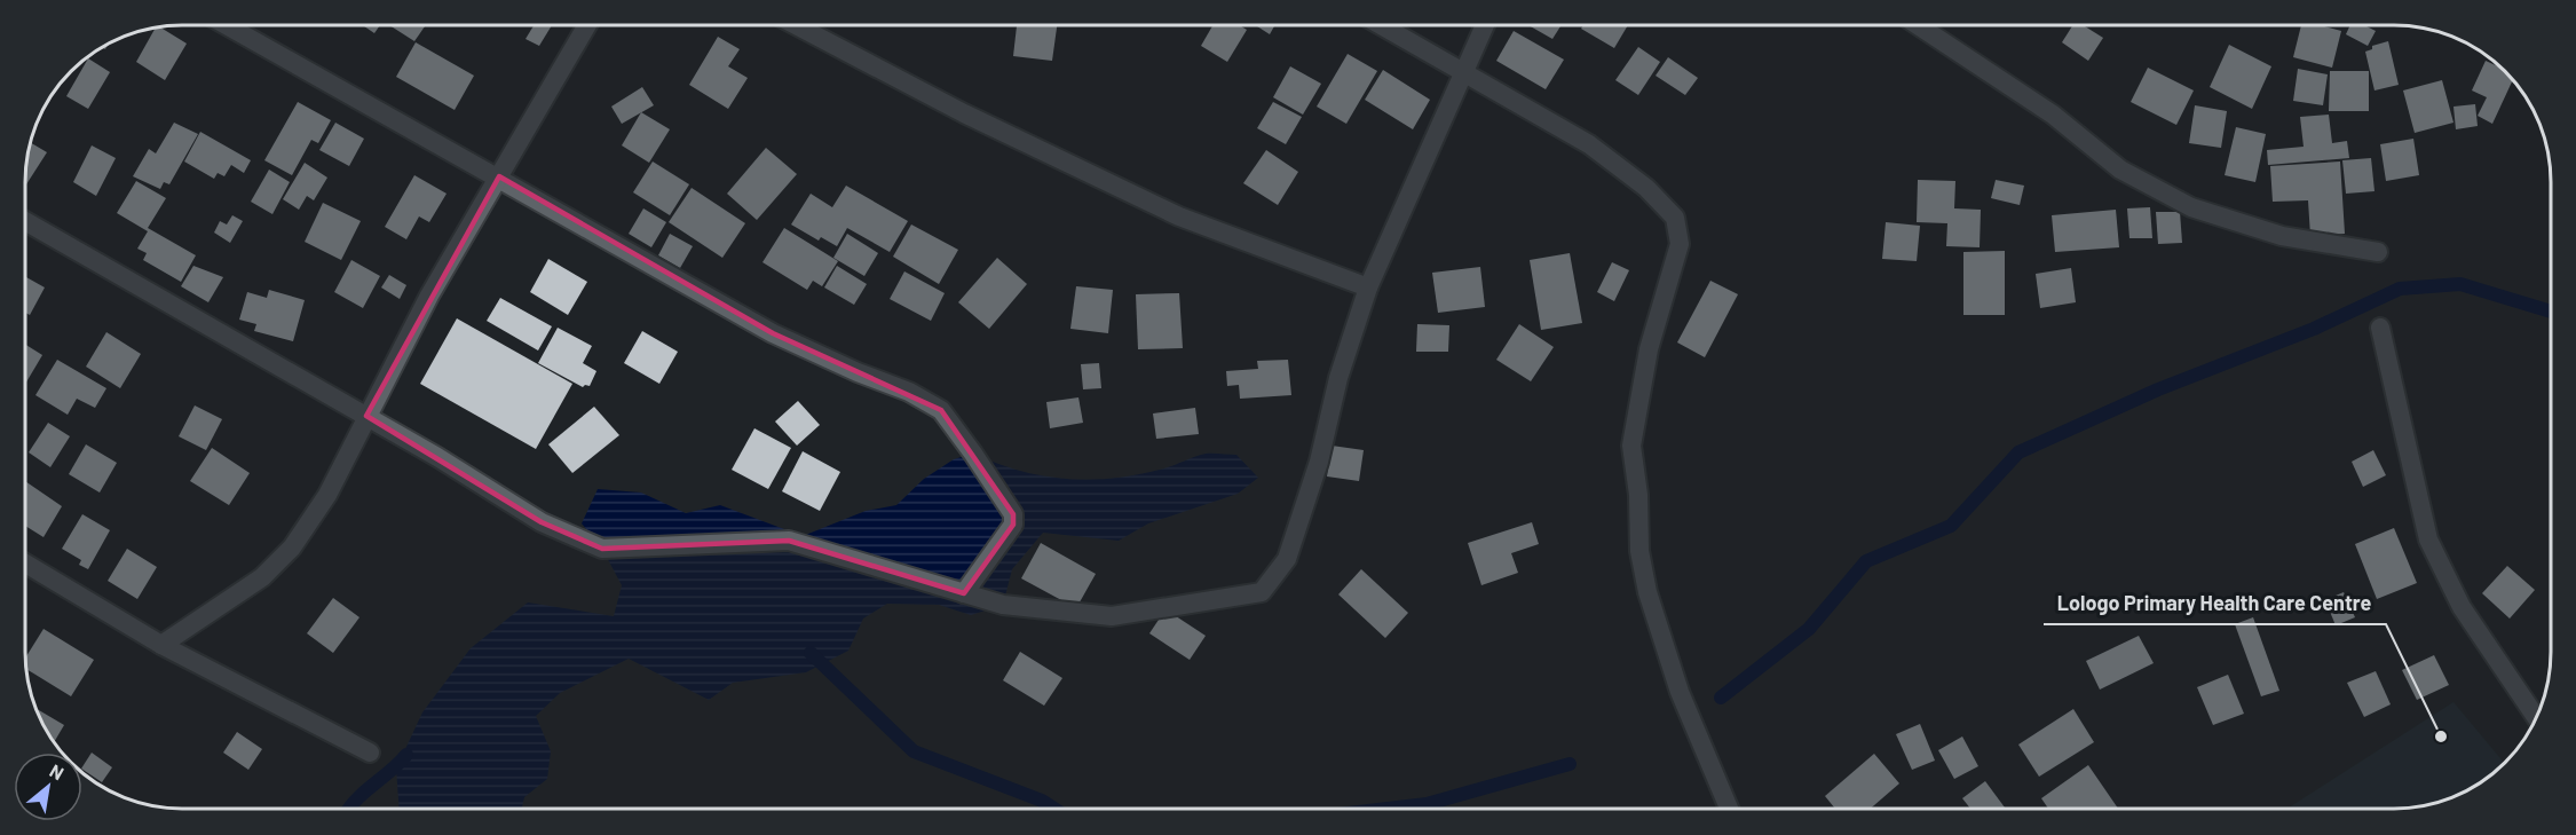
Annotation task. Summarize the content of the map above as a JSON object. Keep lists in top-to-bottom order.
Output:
{
  "places": ["Lologo Primary Health Care Centre"],
  "north": "top right"
}
